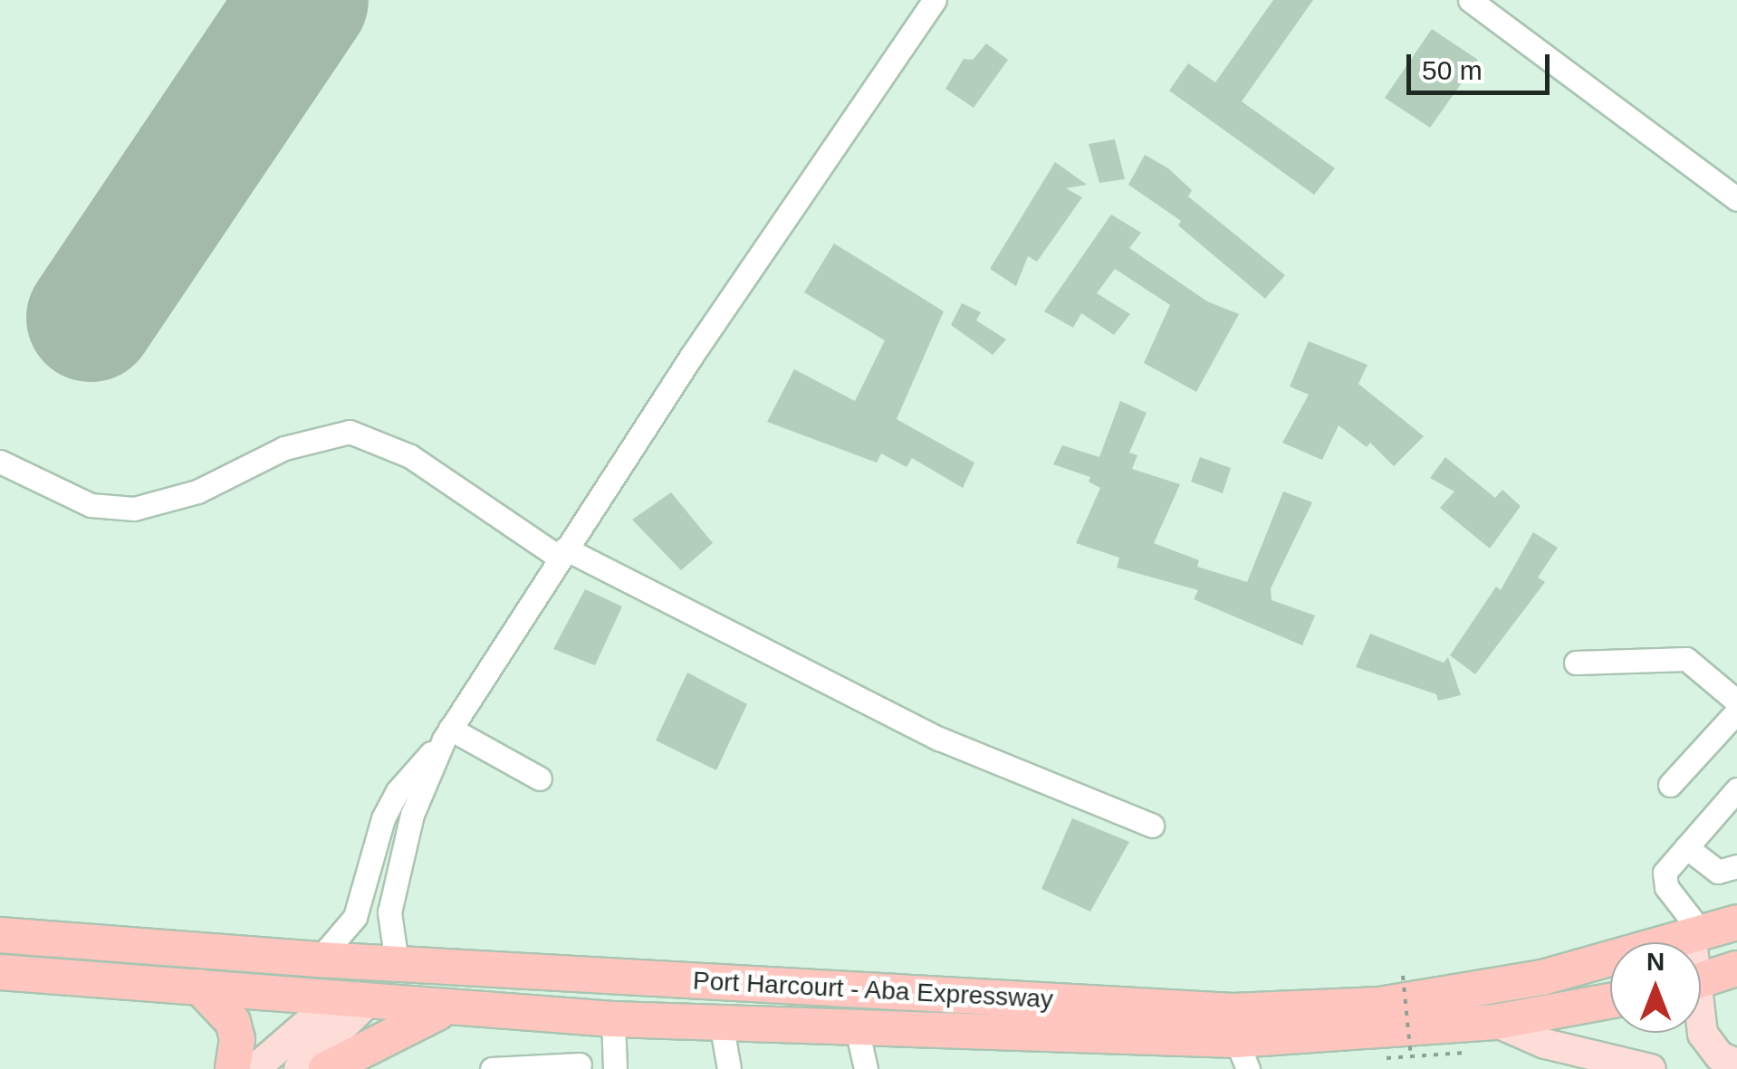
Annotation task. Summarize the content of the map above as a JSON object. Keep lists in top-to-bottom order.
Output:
{
  "streets": {
    "highway": ["Port Harcourt - Aba Expressway"]
  },
  "scale_bar": "50 m",
  "north": "top"
}
